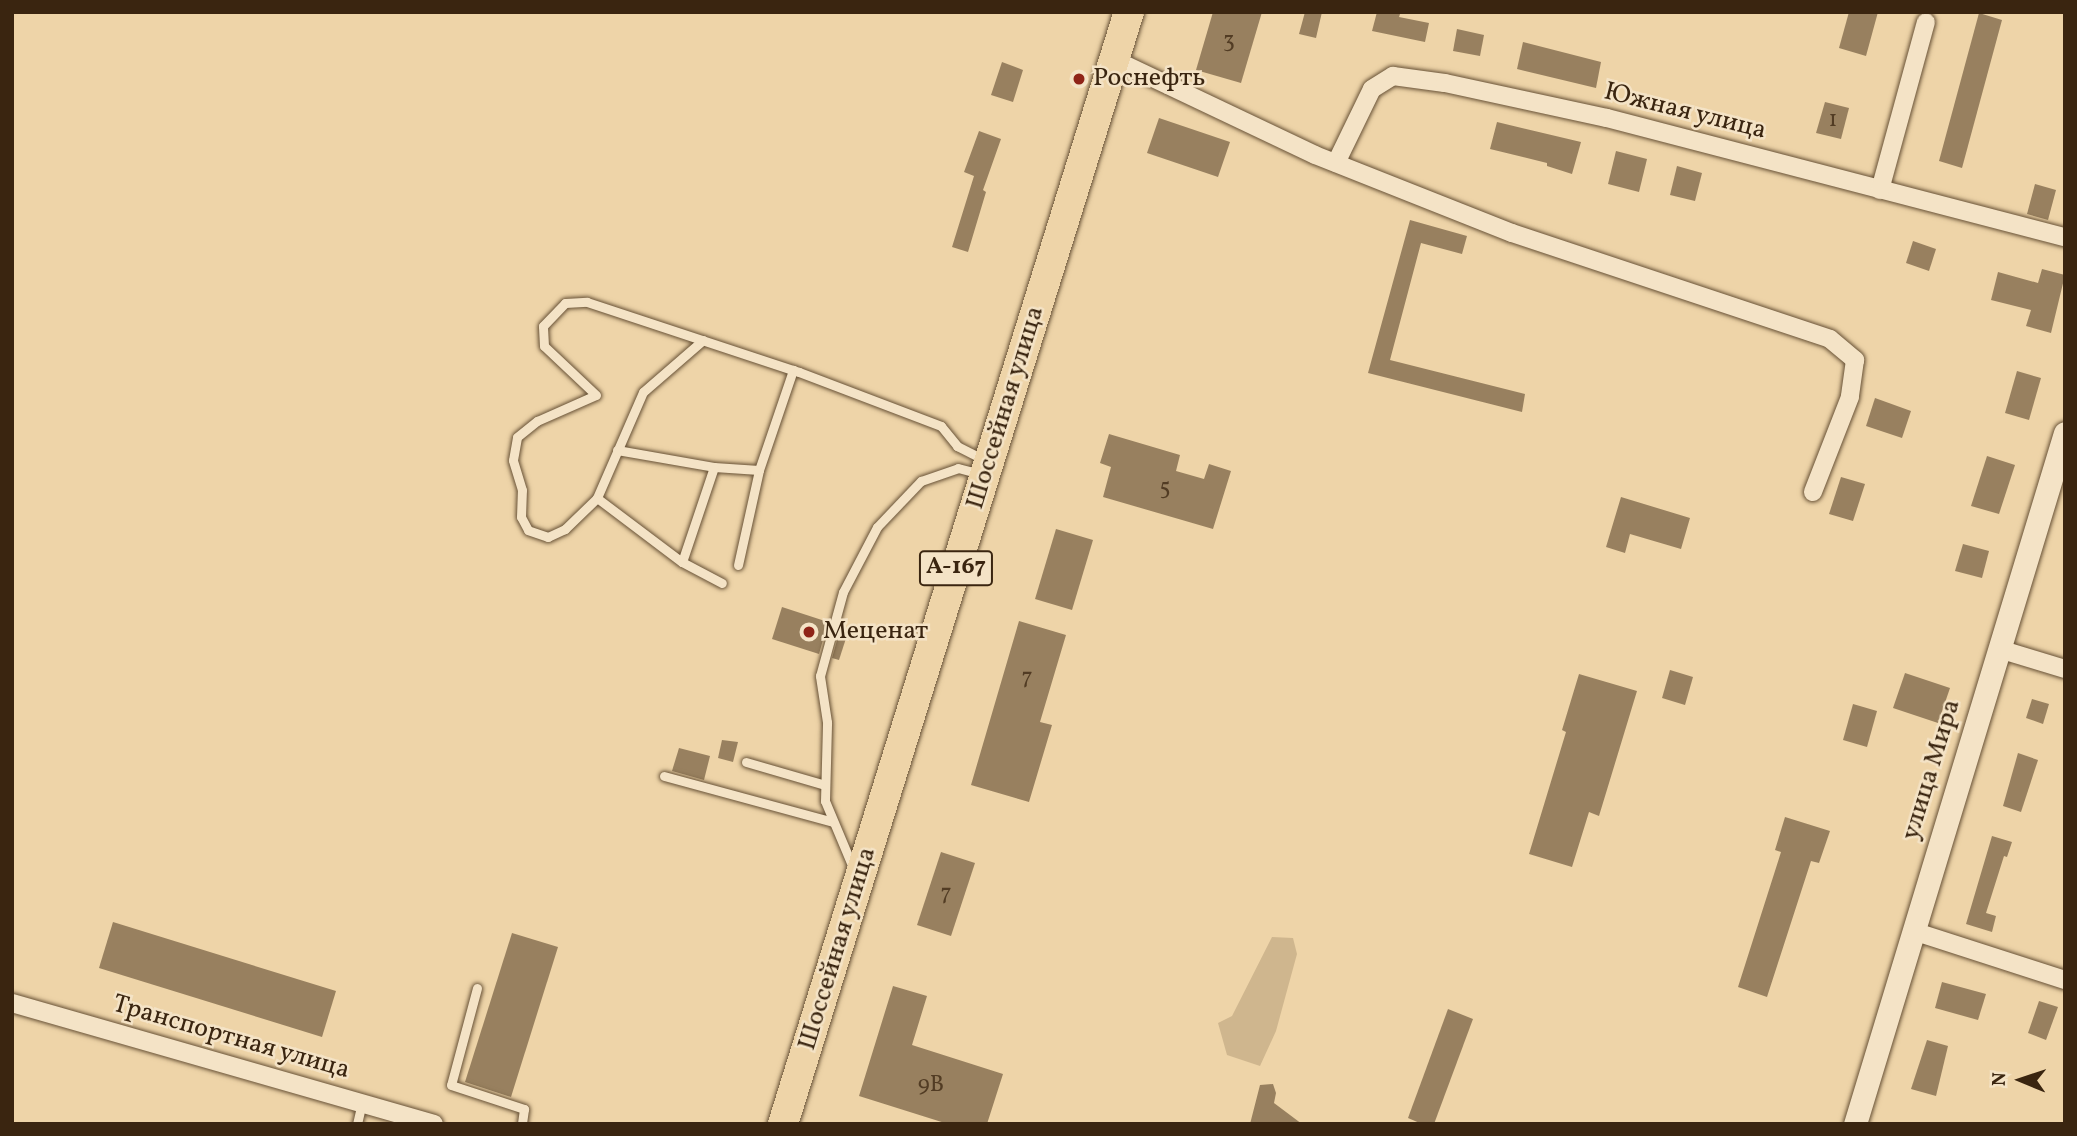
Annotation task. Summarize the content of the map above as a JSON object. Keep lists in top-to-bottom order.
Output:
{
  "streets": {
    "highway": ["Шоссейная улица", "А-167"],
    "street": ["Южная улица", "улица Мира", "Транспортная улица"]
  },
  "places": ["Роснефть", "Меценат"],
  "house_numbers": [
    "3",
    "1",
    "5",
    "7",
    "7",
    "9В"
  ],
  "north": "left"
}
